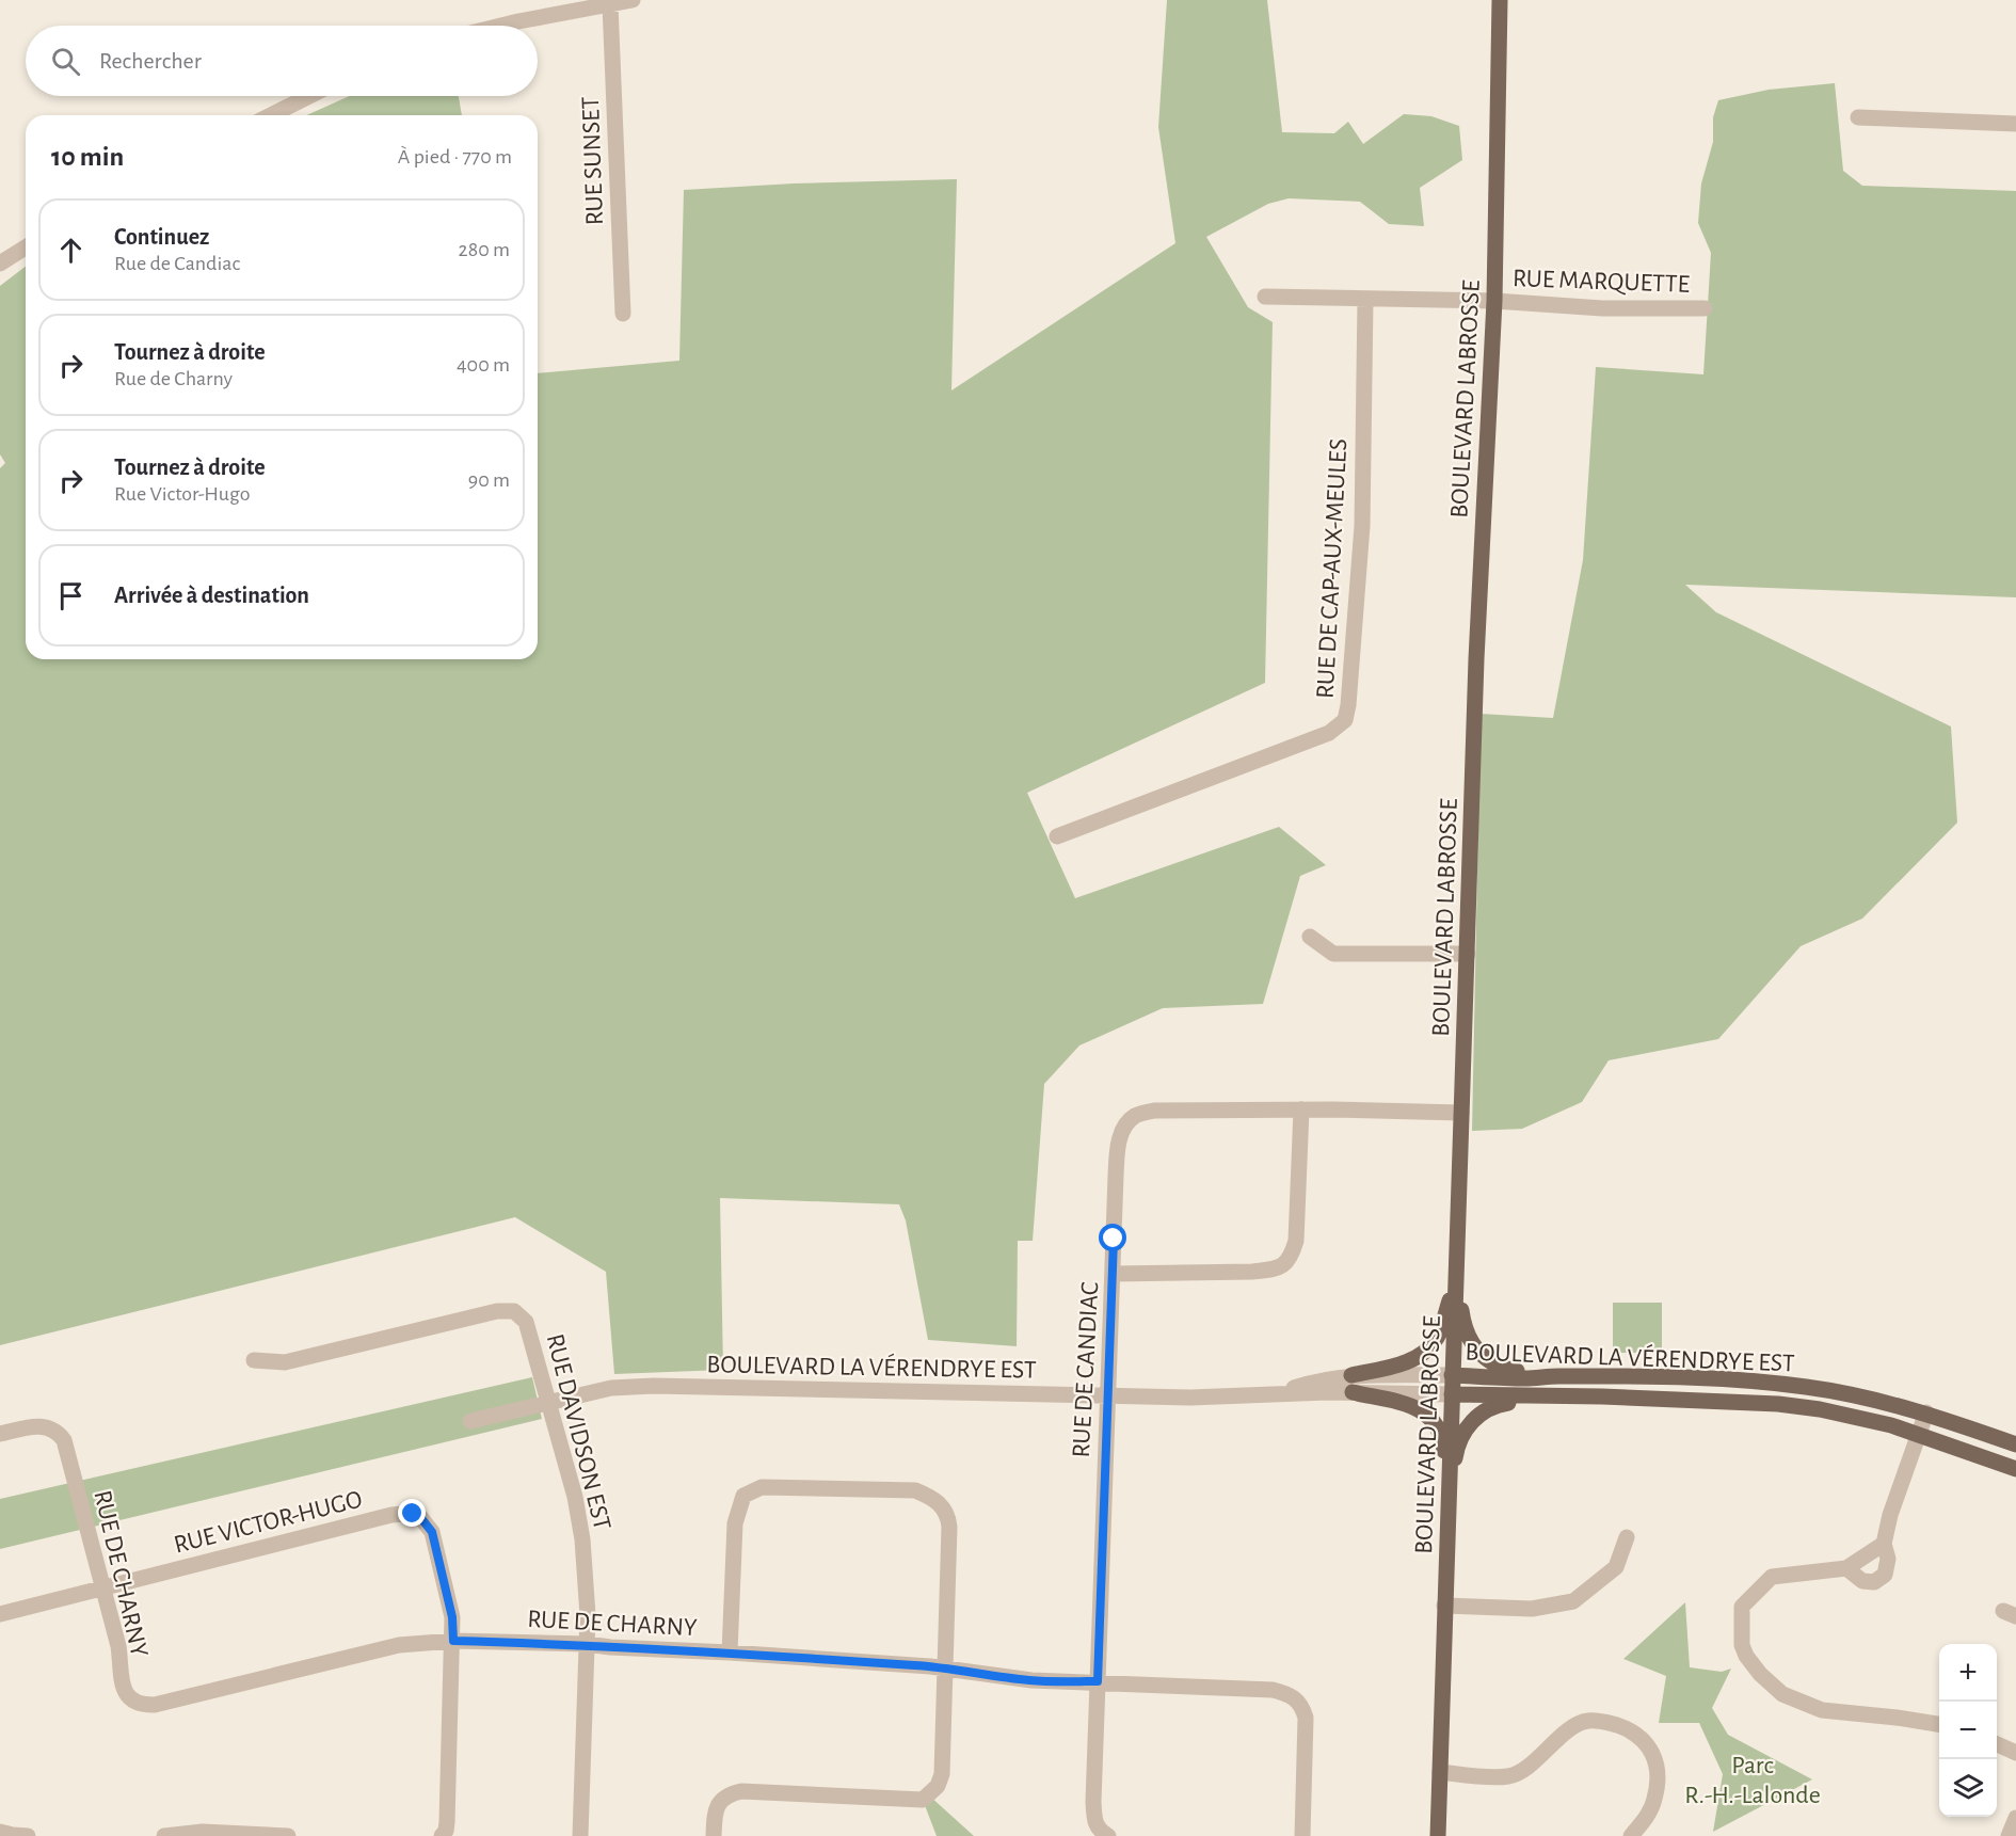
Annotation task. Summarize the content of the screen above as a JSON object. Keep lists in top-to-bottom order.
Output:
{
  "streets": {
    "main road": ["BOULEVARD LABROSSE", "BOULEVARD LA VÉRENDRYE EST"],
    "street": [
      "RUE SUNSET",
      "RUE MARQUETTE",
      "RUE DE CAP-AUX-MEULES",
      "RUE DE CANDIAC",
      "RUE DAVIDSON EST",
      "RUE VICTOR-HUGO",
      "RUE DE CHARNY"
    ]
  },
  "crossings": [
    ["RUE MARQUETTE", "BOULEVARD LABROSSE"],
    ["RUE MARQUETTE", "RUE DE CAP-AUX-MEULES"],
    ["BOULEVARD LABROSSE", "BOULEVARD LA VÉRENDRYE EST"],
    ["BOULEVARD LABROSSE", "RUE DE CANDIAC"],
    ["BOULEVARD LA VÉRENDRYE EST", "RUE DE CANDIAC"],
    ["BOULEVARD LA VÉRENDRYE EST", "RUE DAVIDSON EST"],
    ["RUE DE CANDIAC", "RUE DE CHARNY"],
    ["RUE DAVIDSON EST", "RUE DE CHARNY"],
    ["RUE VICTOR-HUGO", "RUE DE CHARNY"]
  ],
  "parks": ["Parc R.-H.-Lalonde"],
  "page": {
    "search": "Rechercher",
    "heading": ["10 min", "À pied · 770 m"],
    "list": [
      ["Continuez", "Rue de Candiac", "280 m"],
      ["Tournez à droite", "Rue de Charny", "400 m"],
      ["Tournez à droite", "Rue Victor-Hugo", "90 m"],
      "Arrivée à destination"
    ],
    "map_buttons": ["+", "−"]
  }
}
